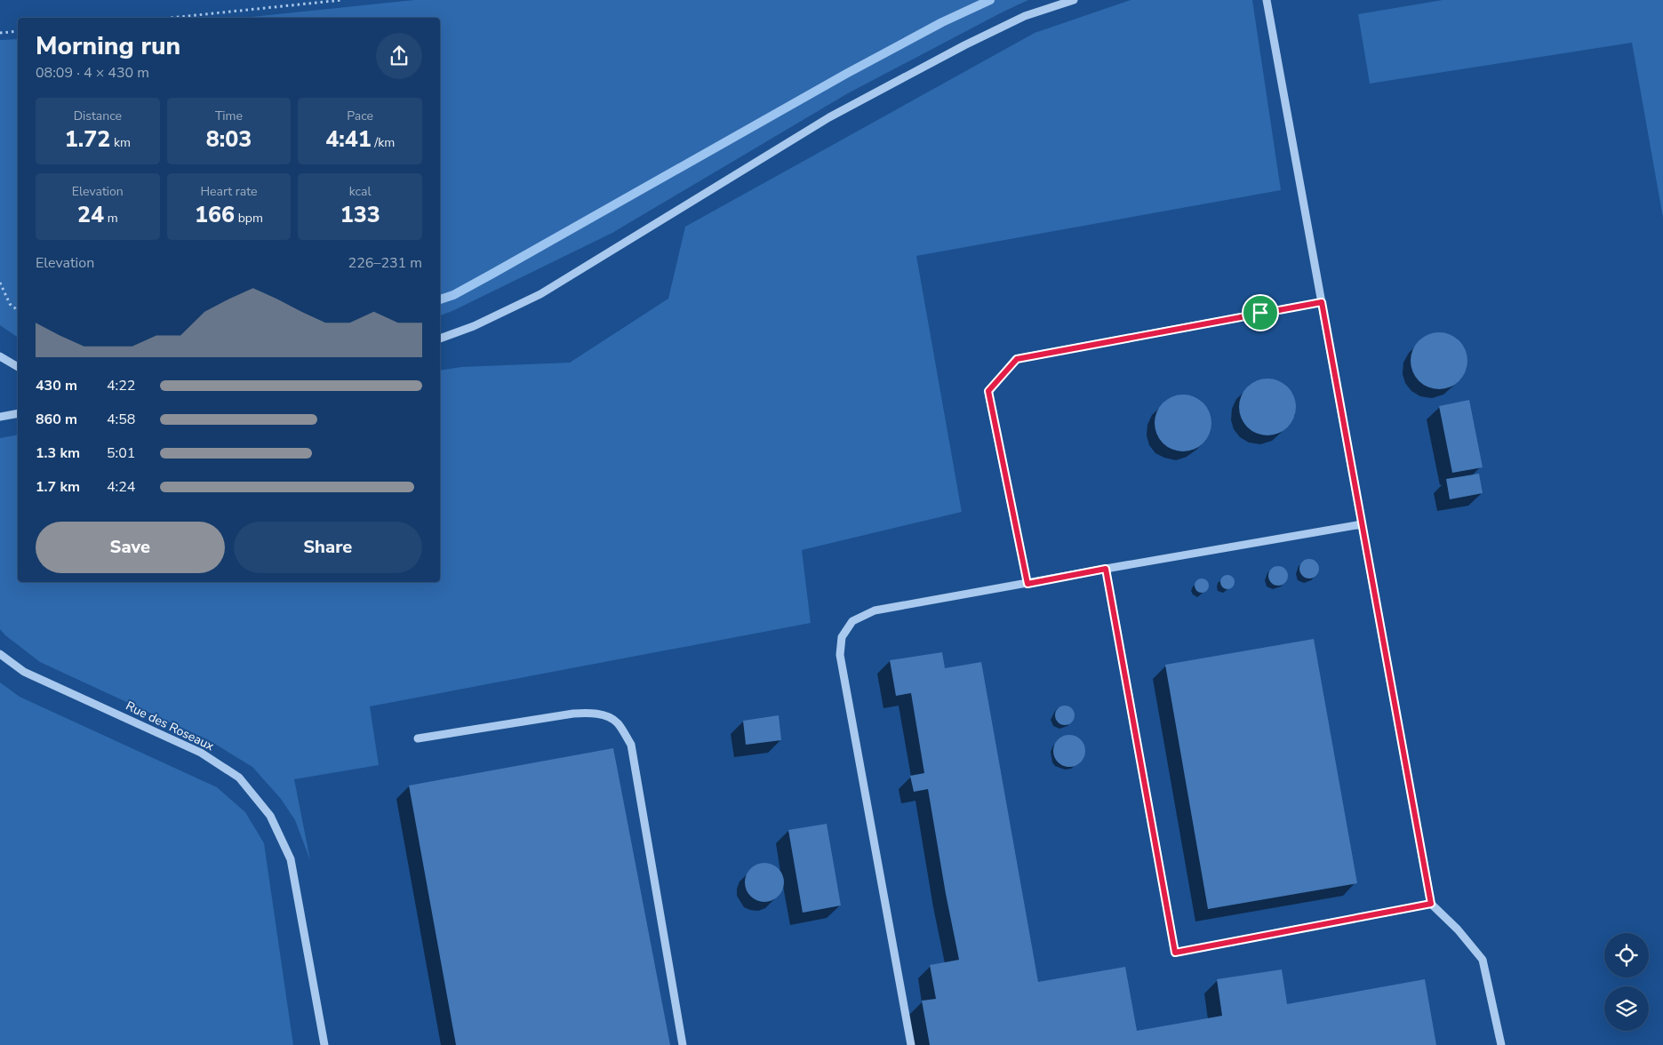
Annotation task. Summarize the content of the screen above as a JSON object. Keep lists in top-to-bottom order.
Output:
{
  "streets": {
    "street": ["Rue des Roseaux"]
  },
  "page": {
    "heading": ["Morning run", "08:09 · 4 × 430 m"],
    "stats": [
      ["Distance", "1.72 km"],
      ["Time", "8:03"],
      ["Pace", "4:41 /km"],
      ["Elevation", "24 m"],
      ["Heart rate", "166 bpm"],
      ["kcal", "133"]
    ],
    "chart": ["Elevation", "226–231 m"],
    "list": [
      {
        "name": "430 m",
        "note": "4:22"
      },
      {
        "name": "860 m",
        "note": "4:58"
      },
      {
        "name": "1.3 km",
        "note": "5:01"
      },
      {
        "name": "1.7 km",
        "note": "4:24"
      }
    ],
    "buttons": ["Save", "Share"]
  }
}
